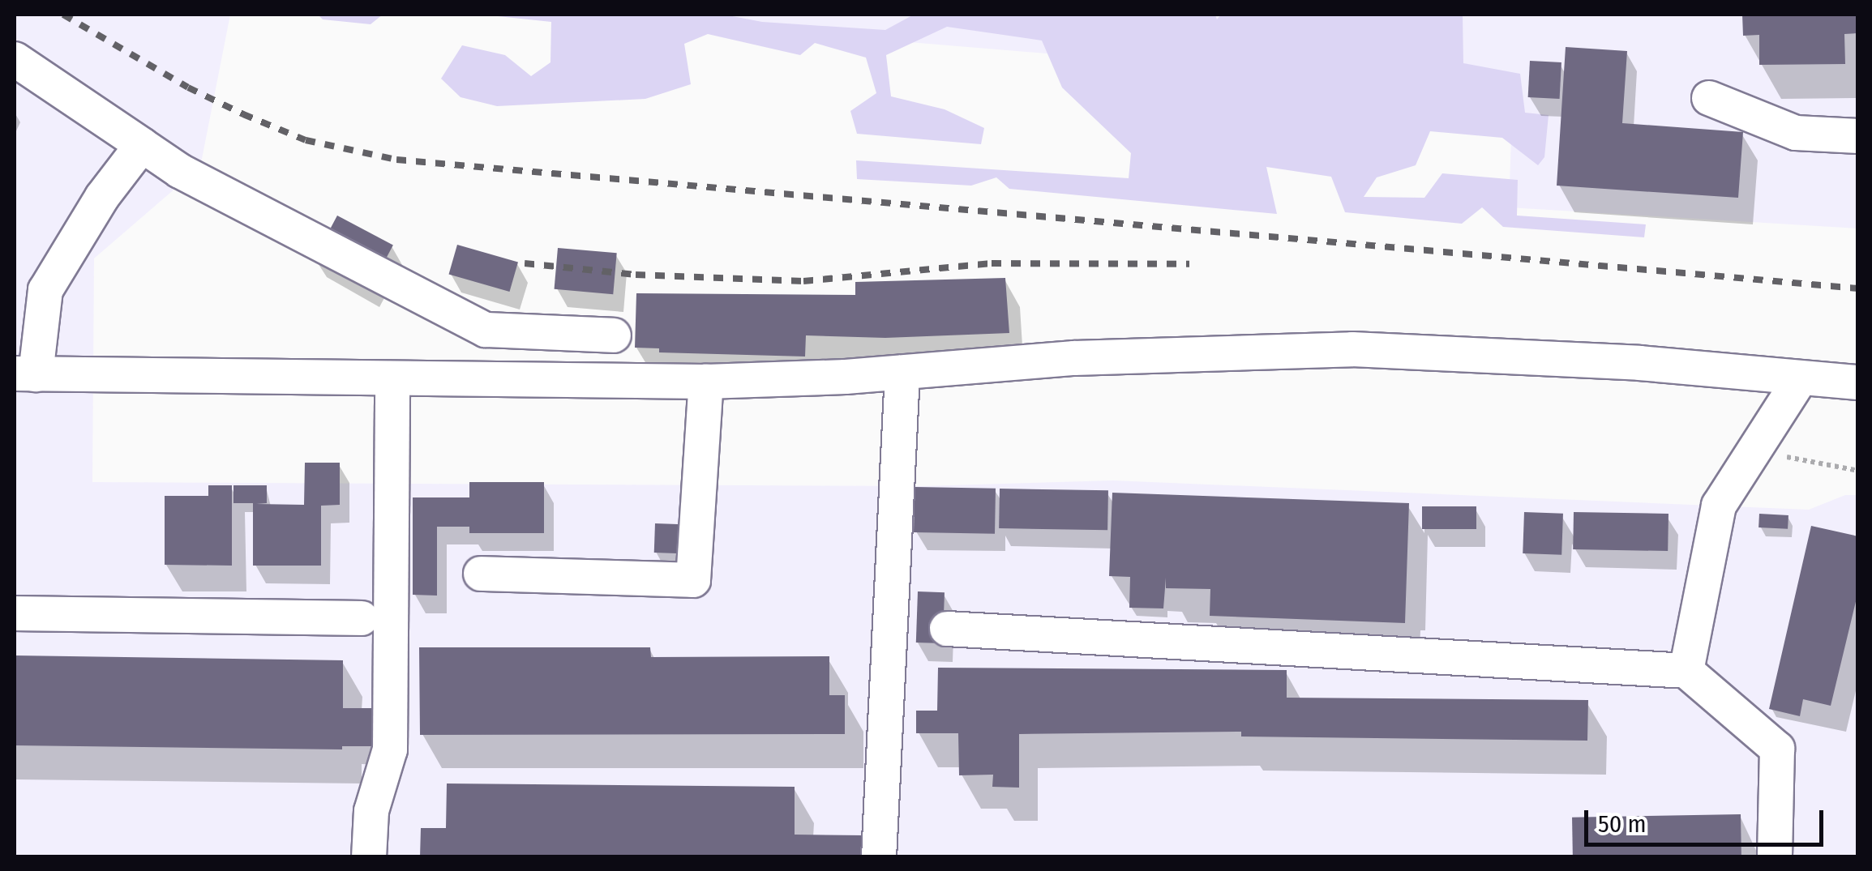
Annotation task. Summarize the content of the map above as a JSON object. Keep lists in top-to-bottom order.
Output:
{
  "scale_bar": "50 m"
}
